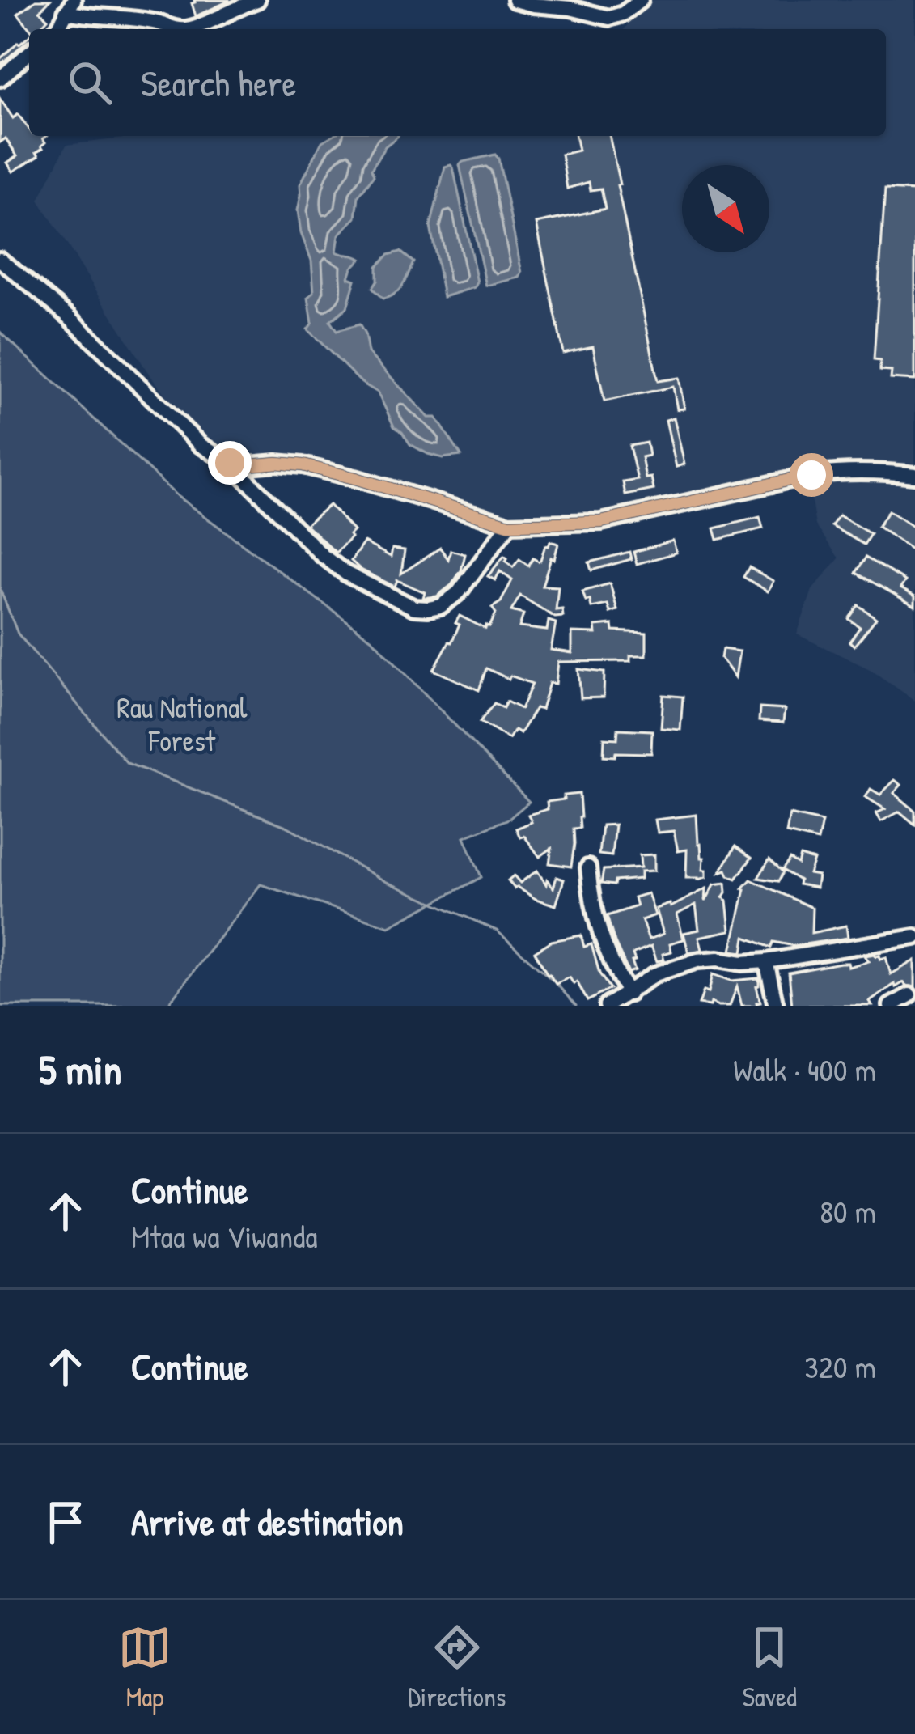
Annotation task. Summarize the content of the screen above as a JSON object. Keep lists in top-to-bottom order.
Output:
{
  "parks": ["Rau National Forest"],
  "north": "bottom right",
  "page": {
    "search": "Search here",
    "heading": ["5 min", "Walk · 400 m"],
    "list": [
      ["Continue", "Mtaa wa Viwanda", "80 m"],
      ["Continue", "320 m"],
      "Arrive at destination"
    ],
    "nav": ["Map", "Directions", "Saved"]
  }
}
